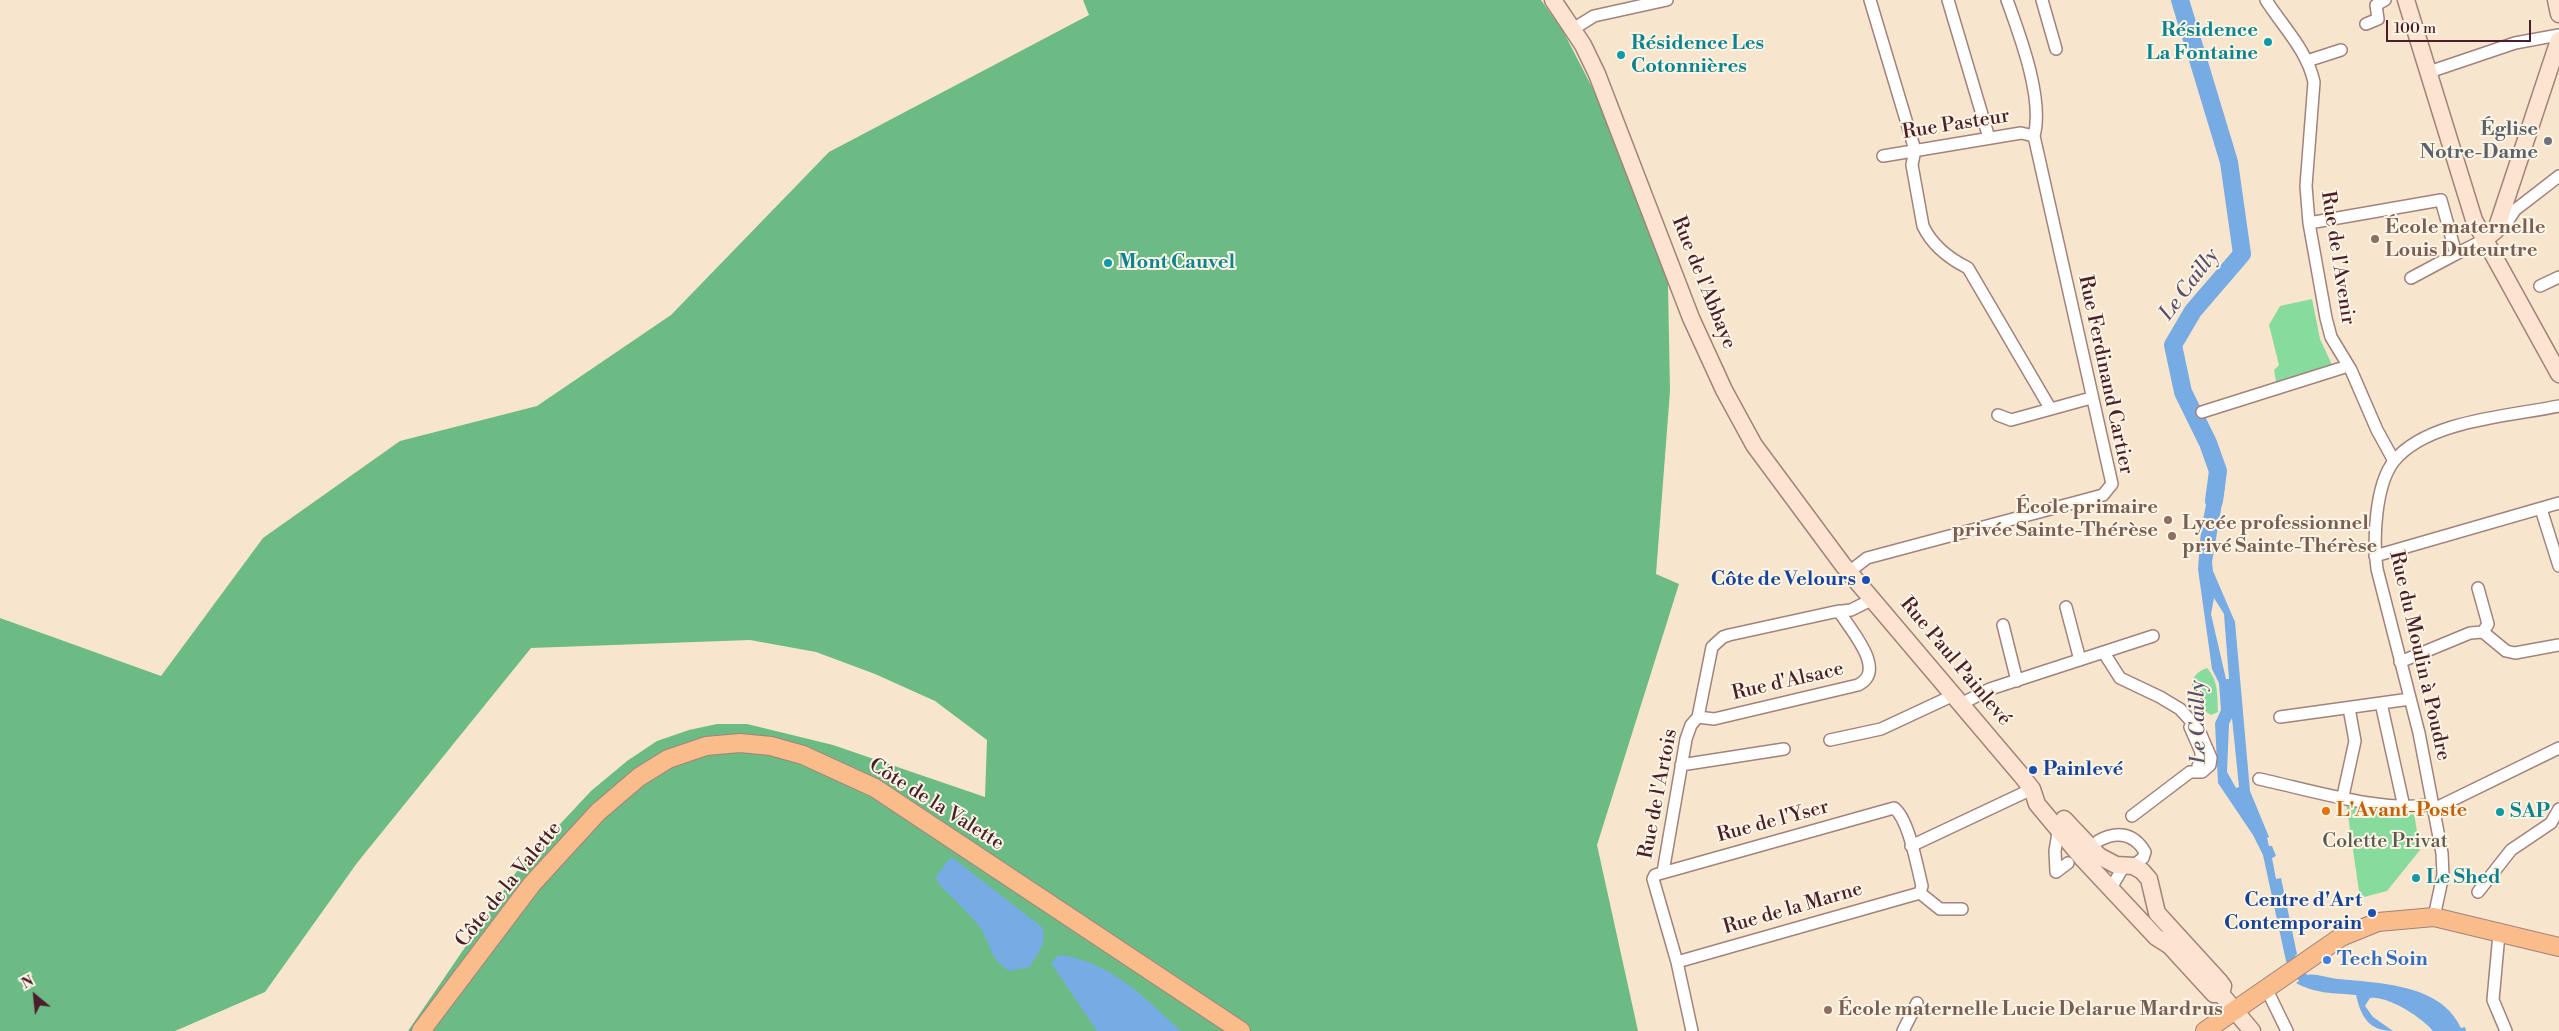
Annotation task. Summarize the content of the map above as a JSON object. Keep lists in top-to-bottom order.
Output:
{
  "streets": {
    "main road": ["Côte de la Valette"],
    "street": [
      "Rue Pasteur",
      "Rue de l'Avenir",
      "Rue de l'Abbaye",
      "Rue Ferdinand Cartier",
      "Rue du Moulin à Poudre",
      "Rue Paul Painlevé",
      "Rue d'Alsace",
      "Rue de l'Artois",
      "Rue de l'Yser",
      "Rue de la Marne"
    ]
  },
  "crossings": [
    ["Rue Pasteur", "Rue Ferdinand Cartier"],
    ["Rue de l'Avenir", "Rue du Moulin à Poudre"],
    ["Rue de l'Abbaye", "Rue Ferdinand Cartier"],
    ["Rue de l'Abbaye", "Rue Paul Painlevé"],
    ["Rue Ferdinand Cartier", "Rue Paul Painlevé"],
    ["Rue d'Alsace", "Rue de l'Artois"],
    ["Rue de l'Artois", "Rue de l'Yser"],
    ["Rue de l'Artois", "Rue de la Marne"]
  ],
  "water": ["Le Cailly"],
  "parks": ["Colette Privat"],
  "places": [
    "Résidence La Fontaine",
    "Résidence Les Cotonnières",
    "Église Notre-Dame",
    "École maternelle Louis Duteurtre",
    "Mont Cauvel",
    "École primaire privée Sainte-Thérèse",
    "Lycée professionnel privé Sainte-Thérèse",
    "Côte de Velours",
    "Painlevé",
    "L'Avant-Poste",
    "SAP",
    "Le Shed",
    "Centre d'Art Contemporain",
    "Tech Soin",
    "École maternelle Lucie Delarue Mardrus"
  ],
  "scale_bar": "100 m",
  "north": "top left"
}
